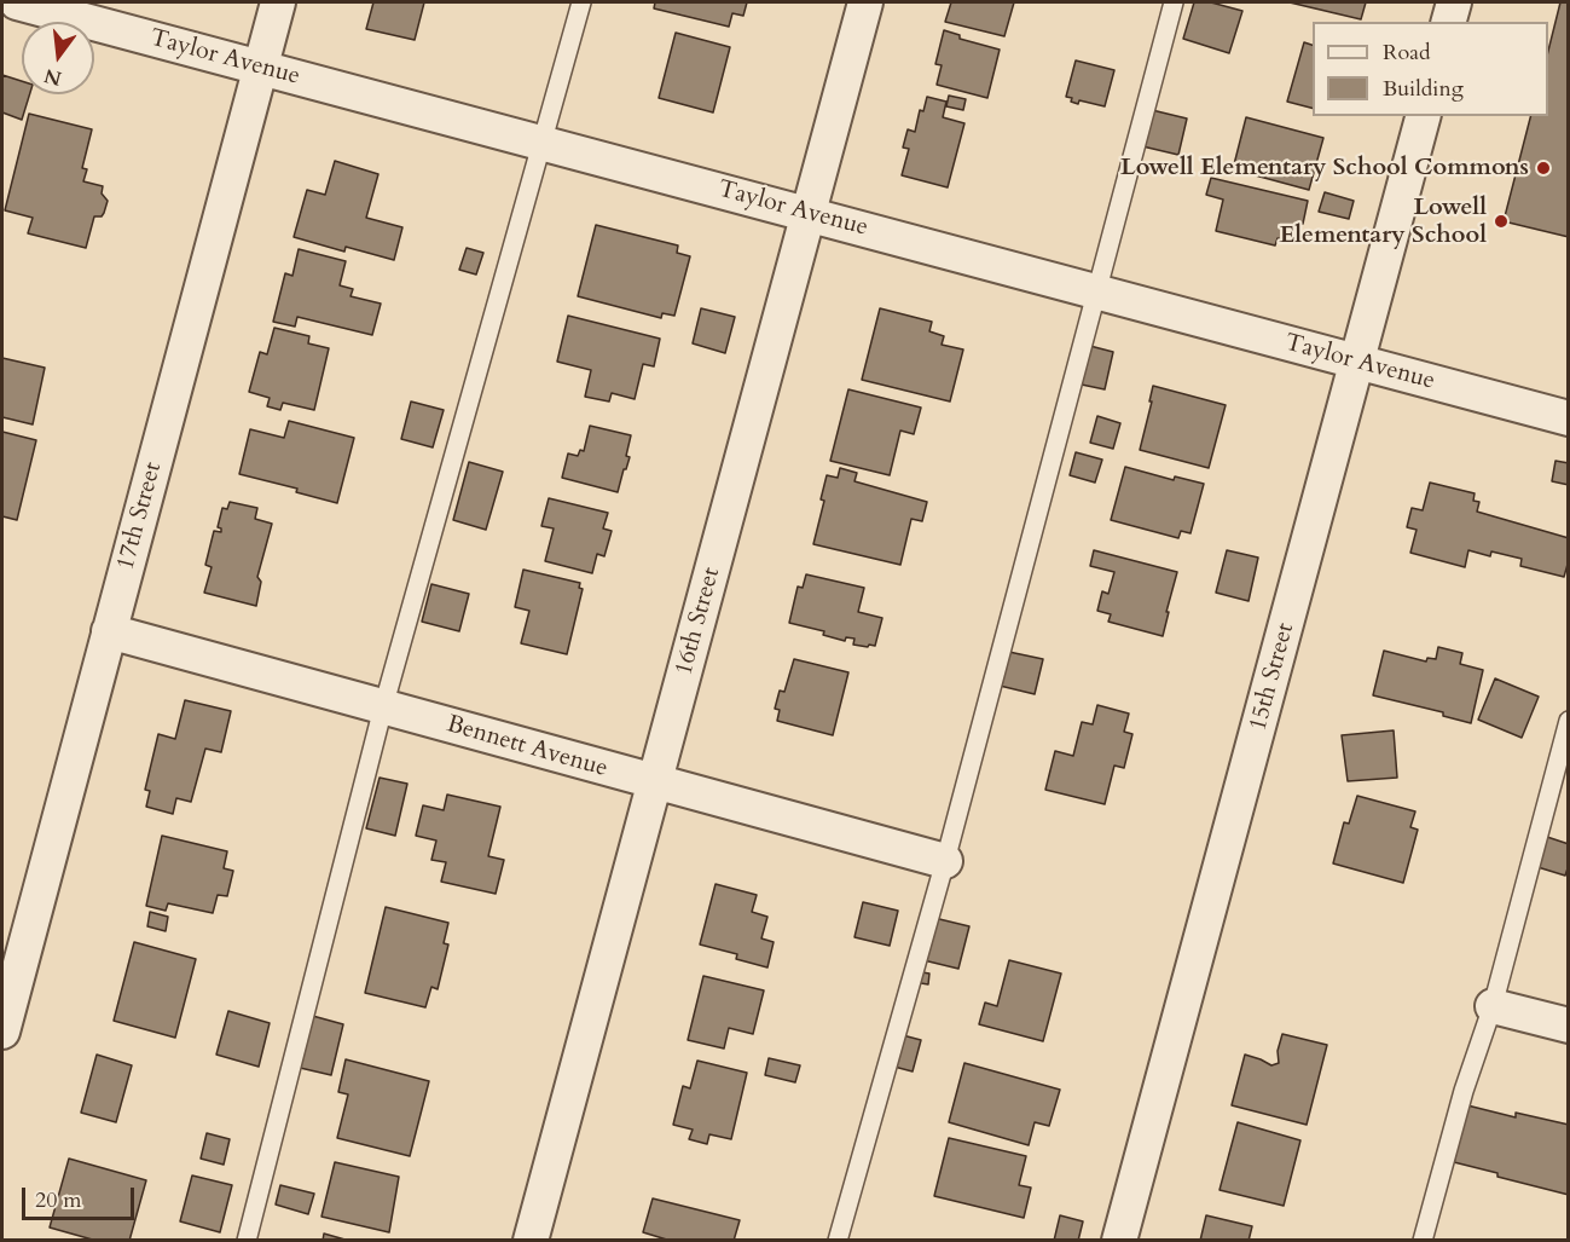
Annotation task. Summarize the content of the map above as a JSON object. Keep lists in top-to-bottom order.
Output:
{
  "streets": {
    "street": [
      "Taylor Avenue",
      "17th Street",
      "16th Street",
      "15th Street",
      "Bennett Avenue"
    ]
  },
  "crossings": [
    ["Taylor Avenue", "17th Street"],
    ["Taylor Avenue", "16th Street"],
    ["Taylor Avenue", "15th Street"],
    ["17th Street", "Bennett Avenue"],
    ["16th Street", "Bennett Avenue"]
  ],
  "places": ["Lowell Elementary School Commons", "Lowell Elementary School"],
  "legend": ["Road", "Building"],
  "scale_bar": "20 m",
  "north": "bottom"
}
